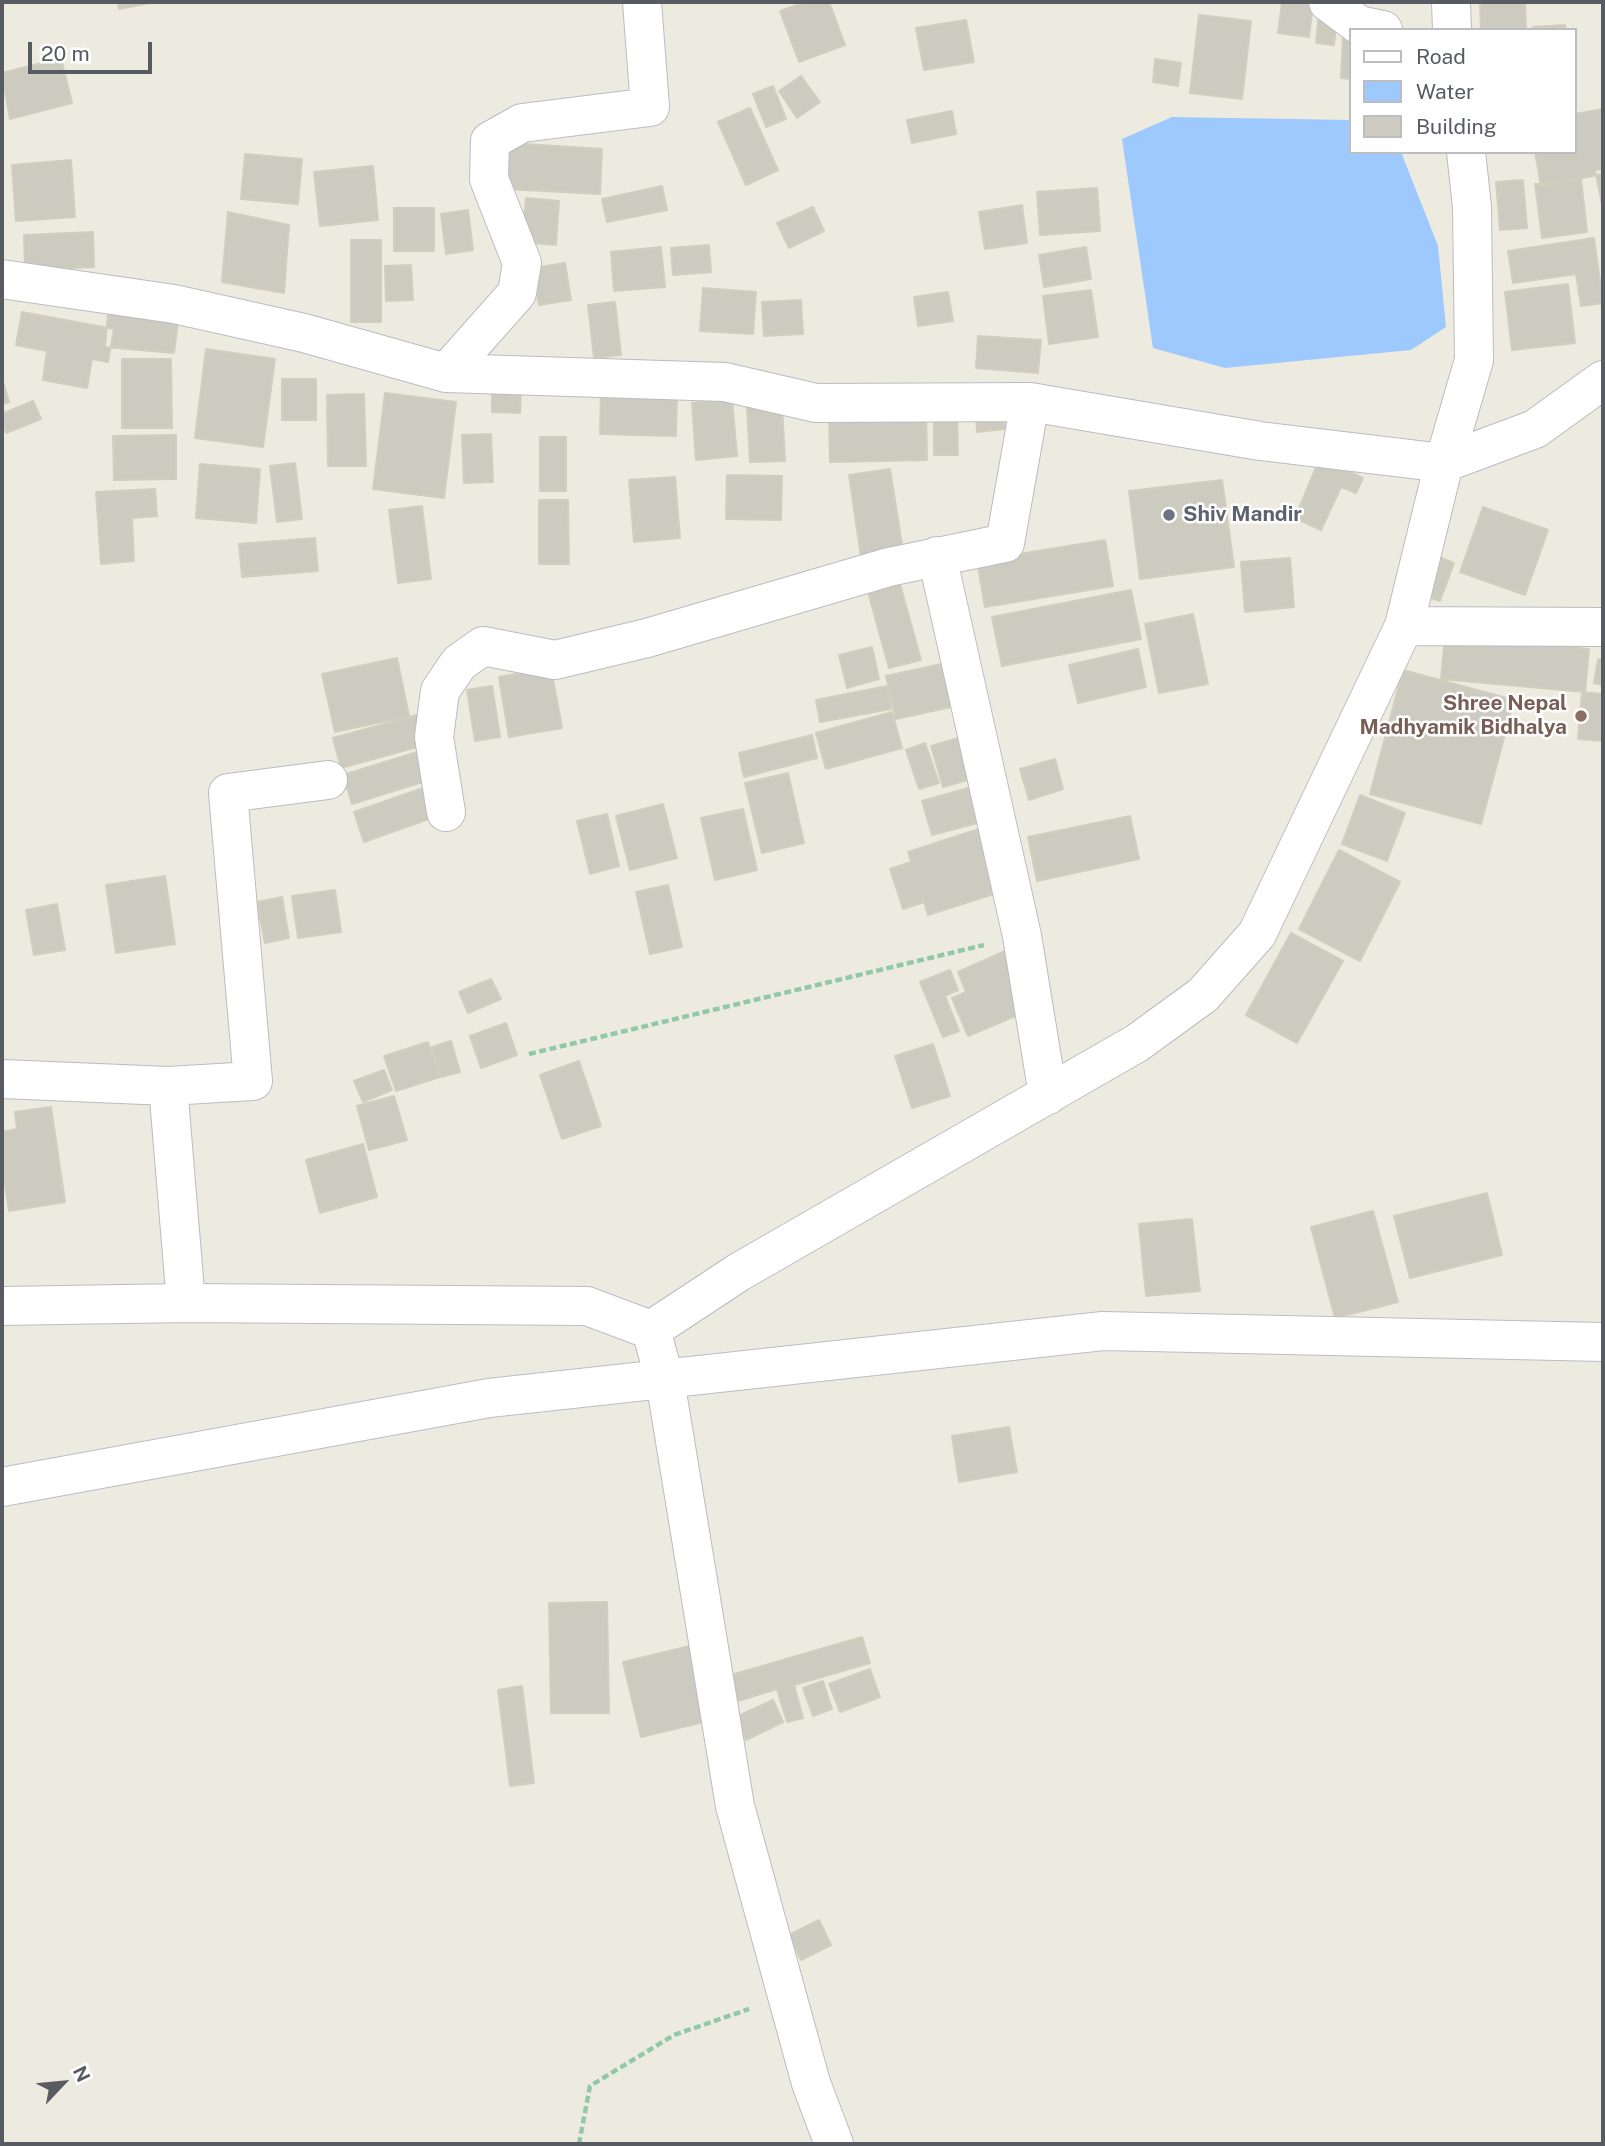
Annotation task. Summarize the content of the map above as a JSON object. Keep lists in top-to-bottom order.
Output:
{
  "places": ["Shiv Mandir", "Shree Nepal Madhyamik Bidhalya"],
  "legend": ["Road", "Water", "Building"],
  "scale_bar": "20 m",
  "north": "top right"
}
